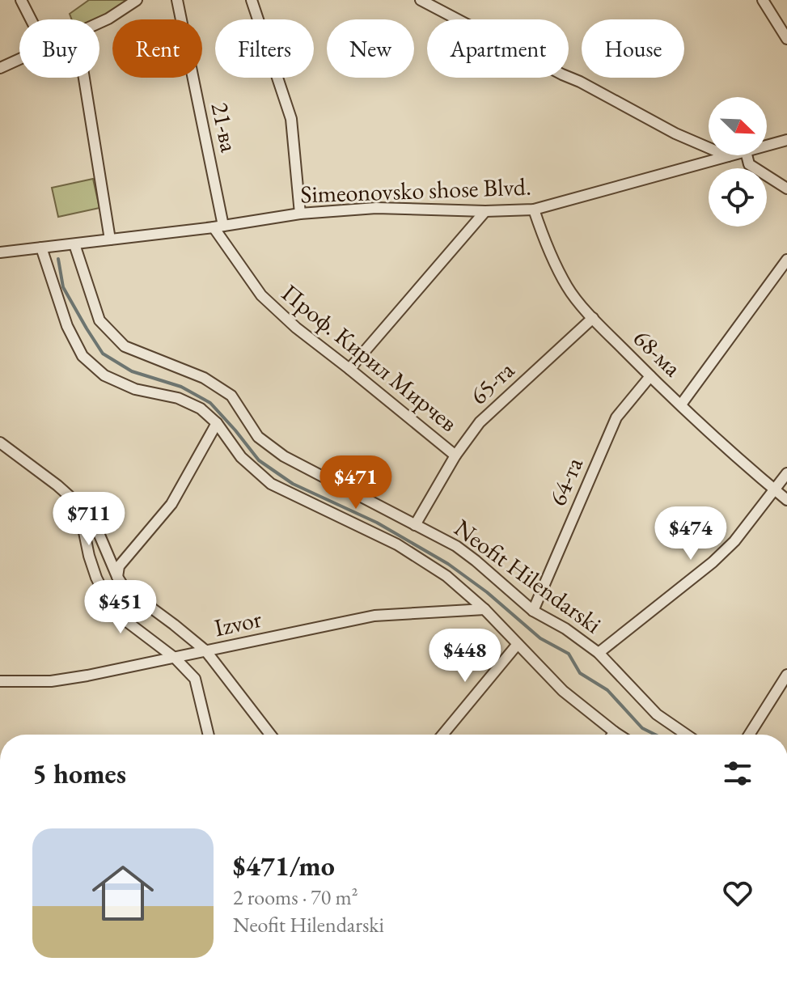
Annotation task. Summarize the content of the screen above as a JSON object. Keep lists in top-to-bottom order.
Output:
{
  "streets": {
    "street": [
      "21-ва",
      "Simeonovsko shose Blvd.",
      "68-ма",
      "Проф. Кирил Мирчев",
      "65-та",
      "64-та",
      "Neofit Hilendarski",
      "Izvor"
    ]
  },
  "crossings": [
    ["21-ва", "Simeonovsko shose Blvd."],
    ["21-ва", "Проф. Кирил Мирчев"],
    ["Simeonovsko shose Blvd.", "68-ма"],
    ["Simeonovsko shose Blvd.", "Проф. Кирил Мирчев"],
    ["Simeonovsko shose Blvd.", "Neofit Hilendarski"],
    ["68-ма", "65-та"],
    ["68-ма", "64-та"],
    ["Проф. Кирил Мирчев", "65-та"],
    ["65-та", "Neofit Hilendarski"],
    ["64-та", "Neofit Hilendarski"],
    ["Neofit Hilendarski", "Izvor"]
  ],
  "north": "bottom right",
  "page": {
    "chip": [
      "Buy",
      "Rent",
      "Filters",
      "New",
      "Apartment",
      "House"
    ],
    "price": [
      "$471",
      "$711",
      "$474",
      "$451",
      "$448"
    ],
    "heading": "5 homes",
    "list": [
      {
        "name": "$471/mo",
        "note": "2 rooms · 70 m² · Neofit Hilendarski"
      }
    ]
  }
}
